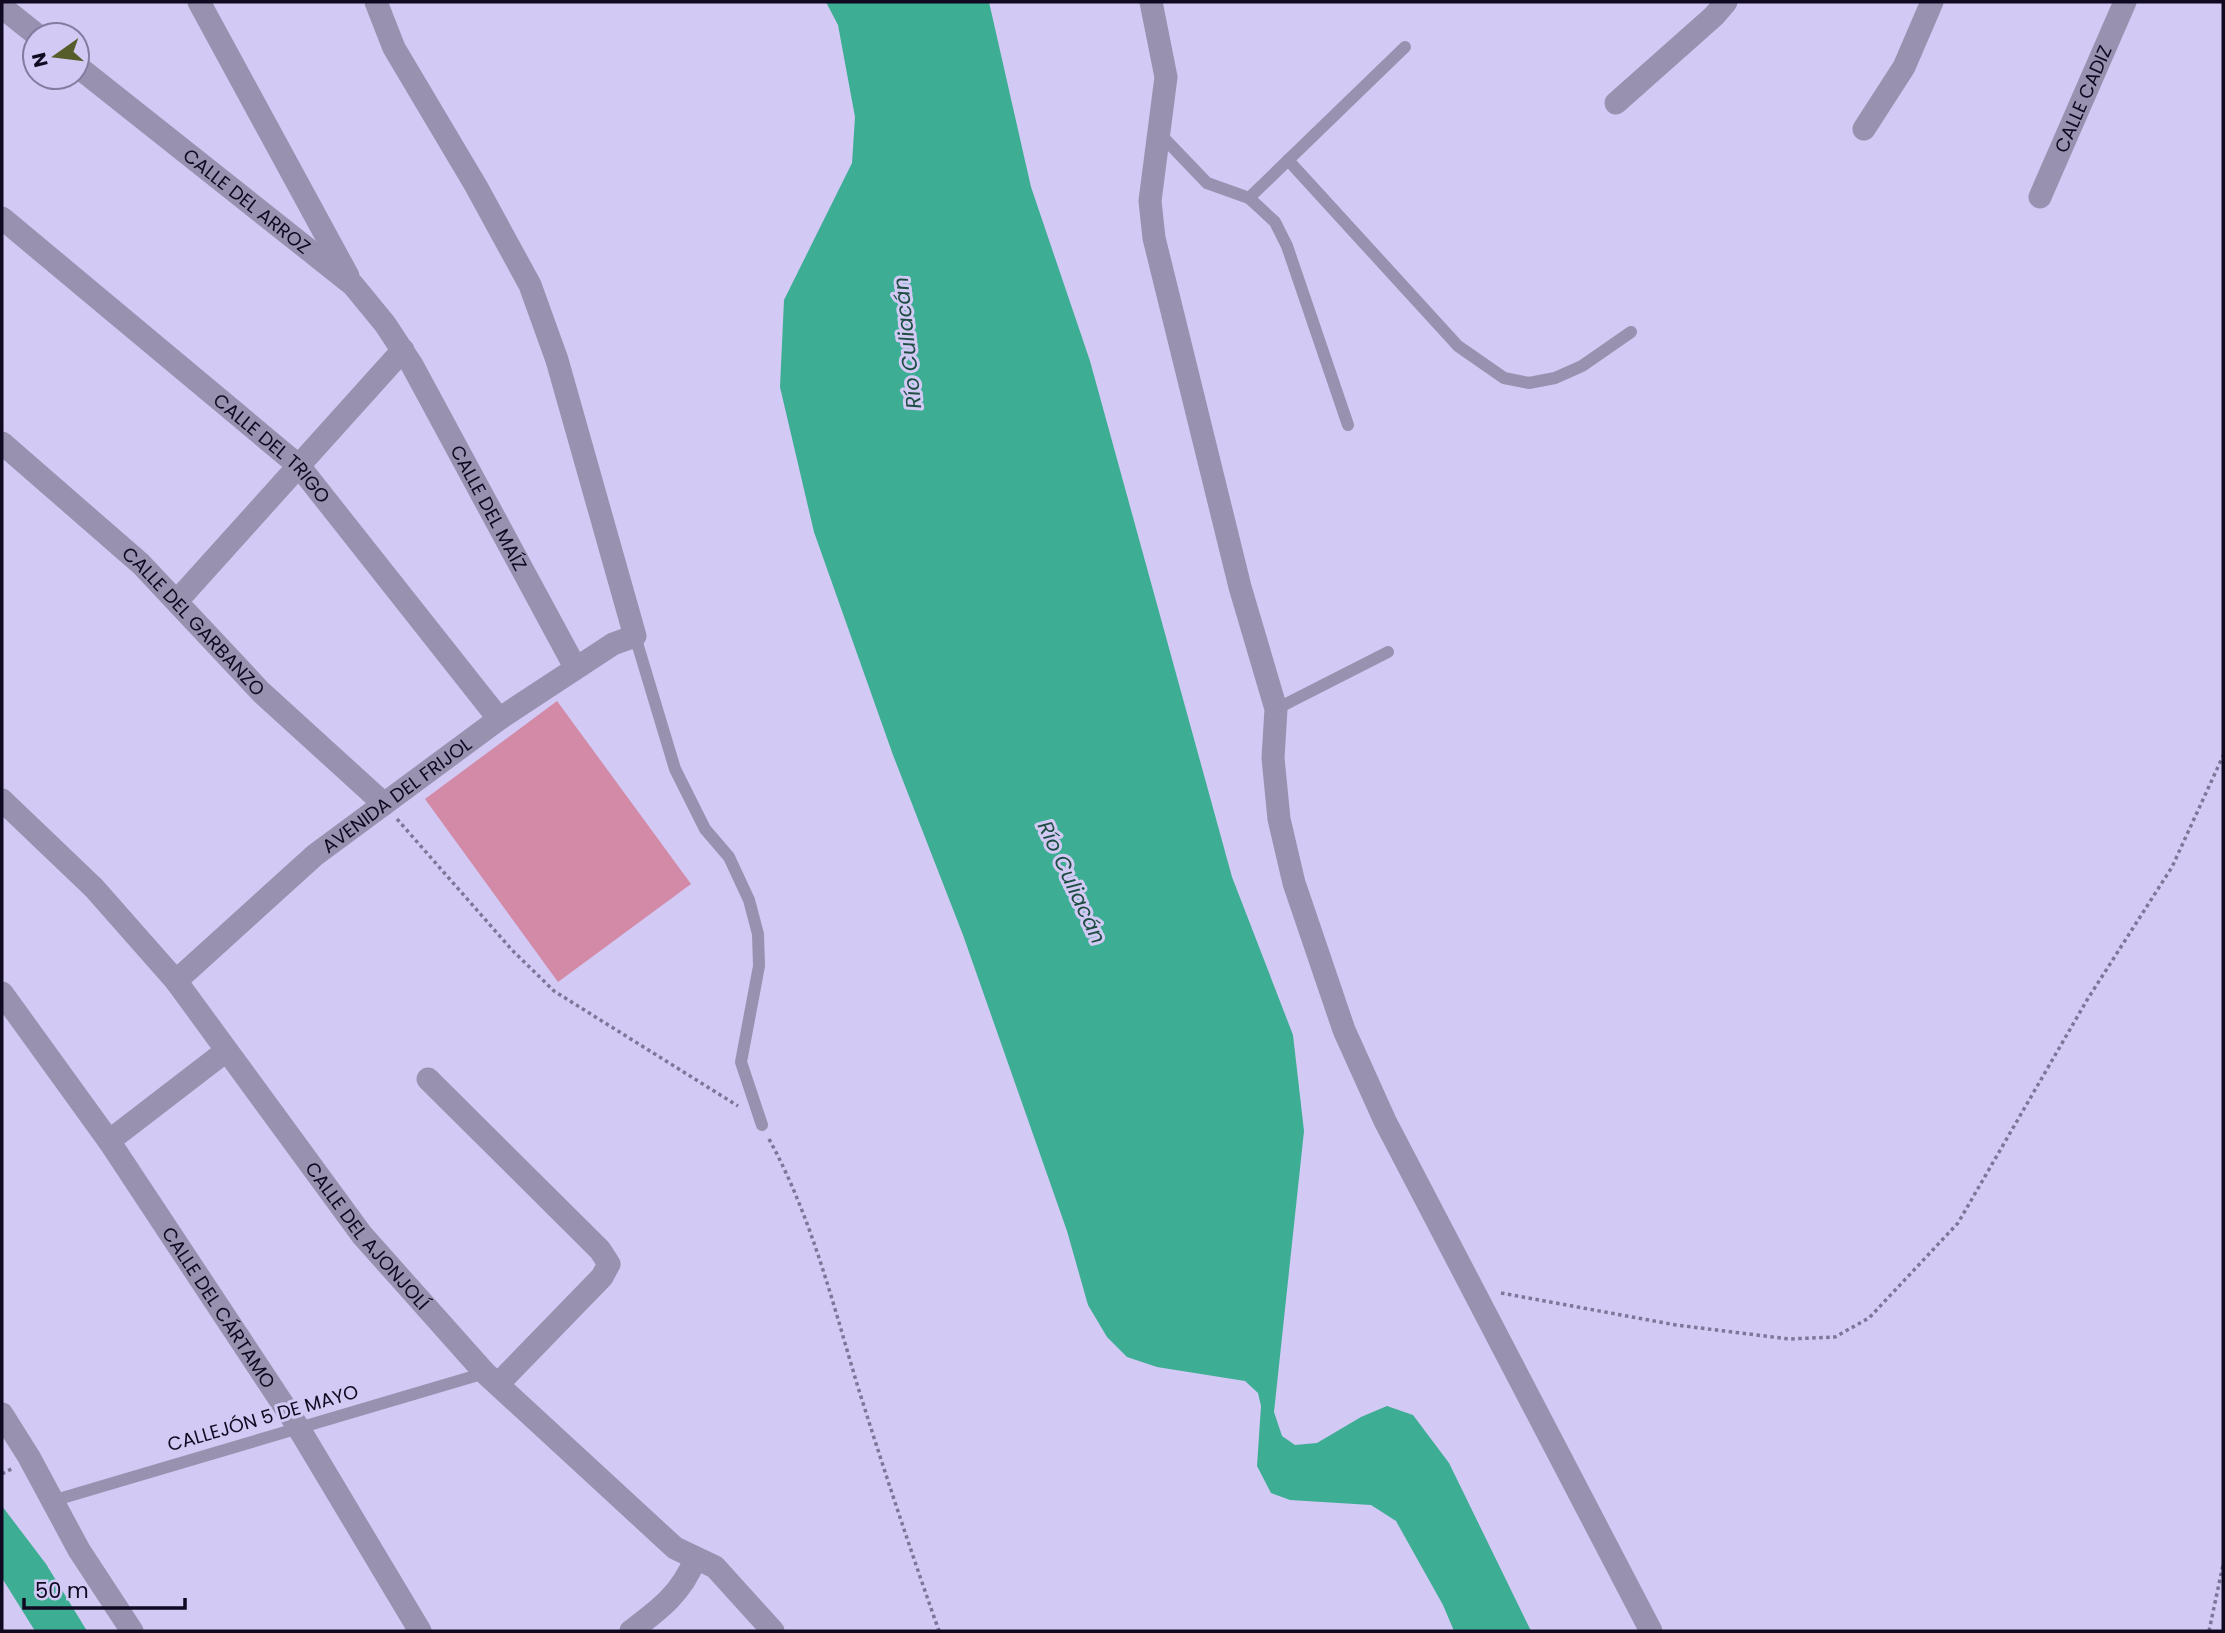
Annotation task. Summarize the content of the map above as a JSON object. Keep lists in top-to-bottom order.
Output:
{
  "streets": {
    "street": [
      "CALLE CADIZ",
      "CALLE DEL ARROZ",
      "CALLE DEL TRIGO",
      "CALLE DEL MAÍZ",
      "CALLE DEL GARBANZO",
      "AVENIDA DEL FRIJOL",
      "CALLE DEL AJONJOLÍ",
      "CALLE DEL CÁRTAMO"
    ],
    "lane": ["CALLEJÓN 5 DE MAYO"]
  },
  "crossings": [
    ["CALLE DEL ARROZ", "CALLE DEL MAÍZ"],
    ["CALLE DEL TRIGO", "AVENIDA DEL FRIJOL"],
    ["CALLE DEL MAÍZ", "AVENIDA DEL FRIJOL"],
    ["CALLE DEL GARBANZO", "AVENIDA DEL FRIJOL"],
    ["AVENIDA DEL FRIJOL", "CALLE DEL AJONJOLÍ"],
    ["CALLE DEL AJONJOLÍ", "CALLEJÓN 5 DE MAYO"],
    ["CALLE DEL CÁRTAMO", "CALLEJÓN 5 DE MAYO"]
  ],
  "water": ["Río Culiacán"],
  "scale_bar": "50 m",
  "north": "left"
}
